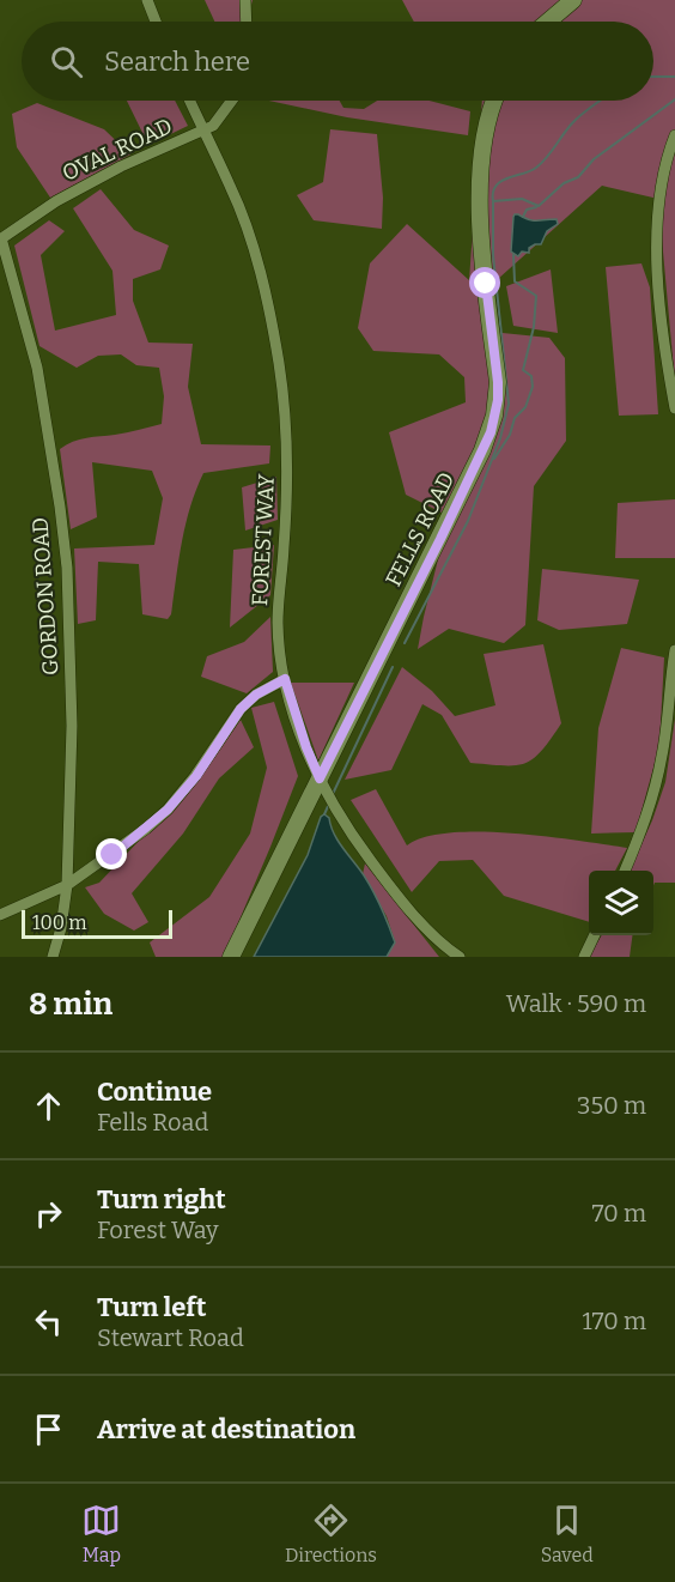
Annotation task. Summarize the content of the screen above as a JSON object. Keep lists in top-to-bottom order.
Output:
{
  "streets": {
    "street": [
      "OVAL ROAD",
      "FELLS ROAD",
      "FOREST WAY",
      "GORDON ROAD"
    ]
  },
  "crossings": [
    ["OVAL ROAD", "FOREST WAY"],
    ["OVAL ROAD", "GORDON ROAD"],
    ["FELLS ROAD", "FOREST WAY"]
  ],
  "scale_bar": "100 m",
  "page": {
    "search": "Search here",
    "scale": "100 m",
    "heading": ["8 min", "Walk · 590 m"],
    "list": [
      ["Continue", "Fells Road", "350 m"],
      ["Turn right", "Forest Way", "70 m"],
      ["Turn left", "Stewart Road", "170 m"],
      "Arrive at destination"
    ],
    "nav": ["Map", "Directions", "Saved"]
  }
}
